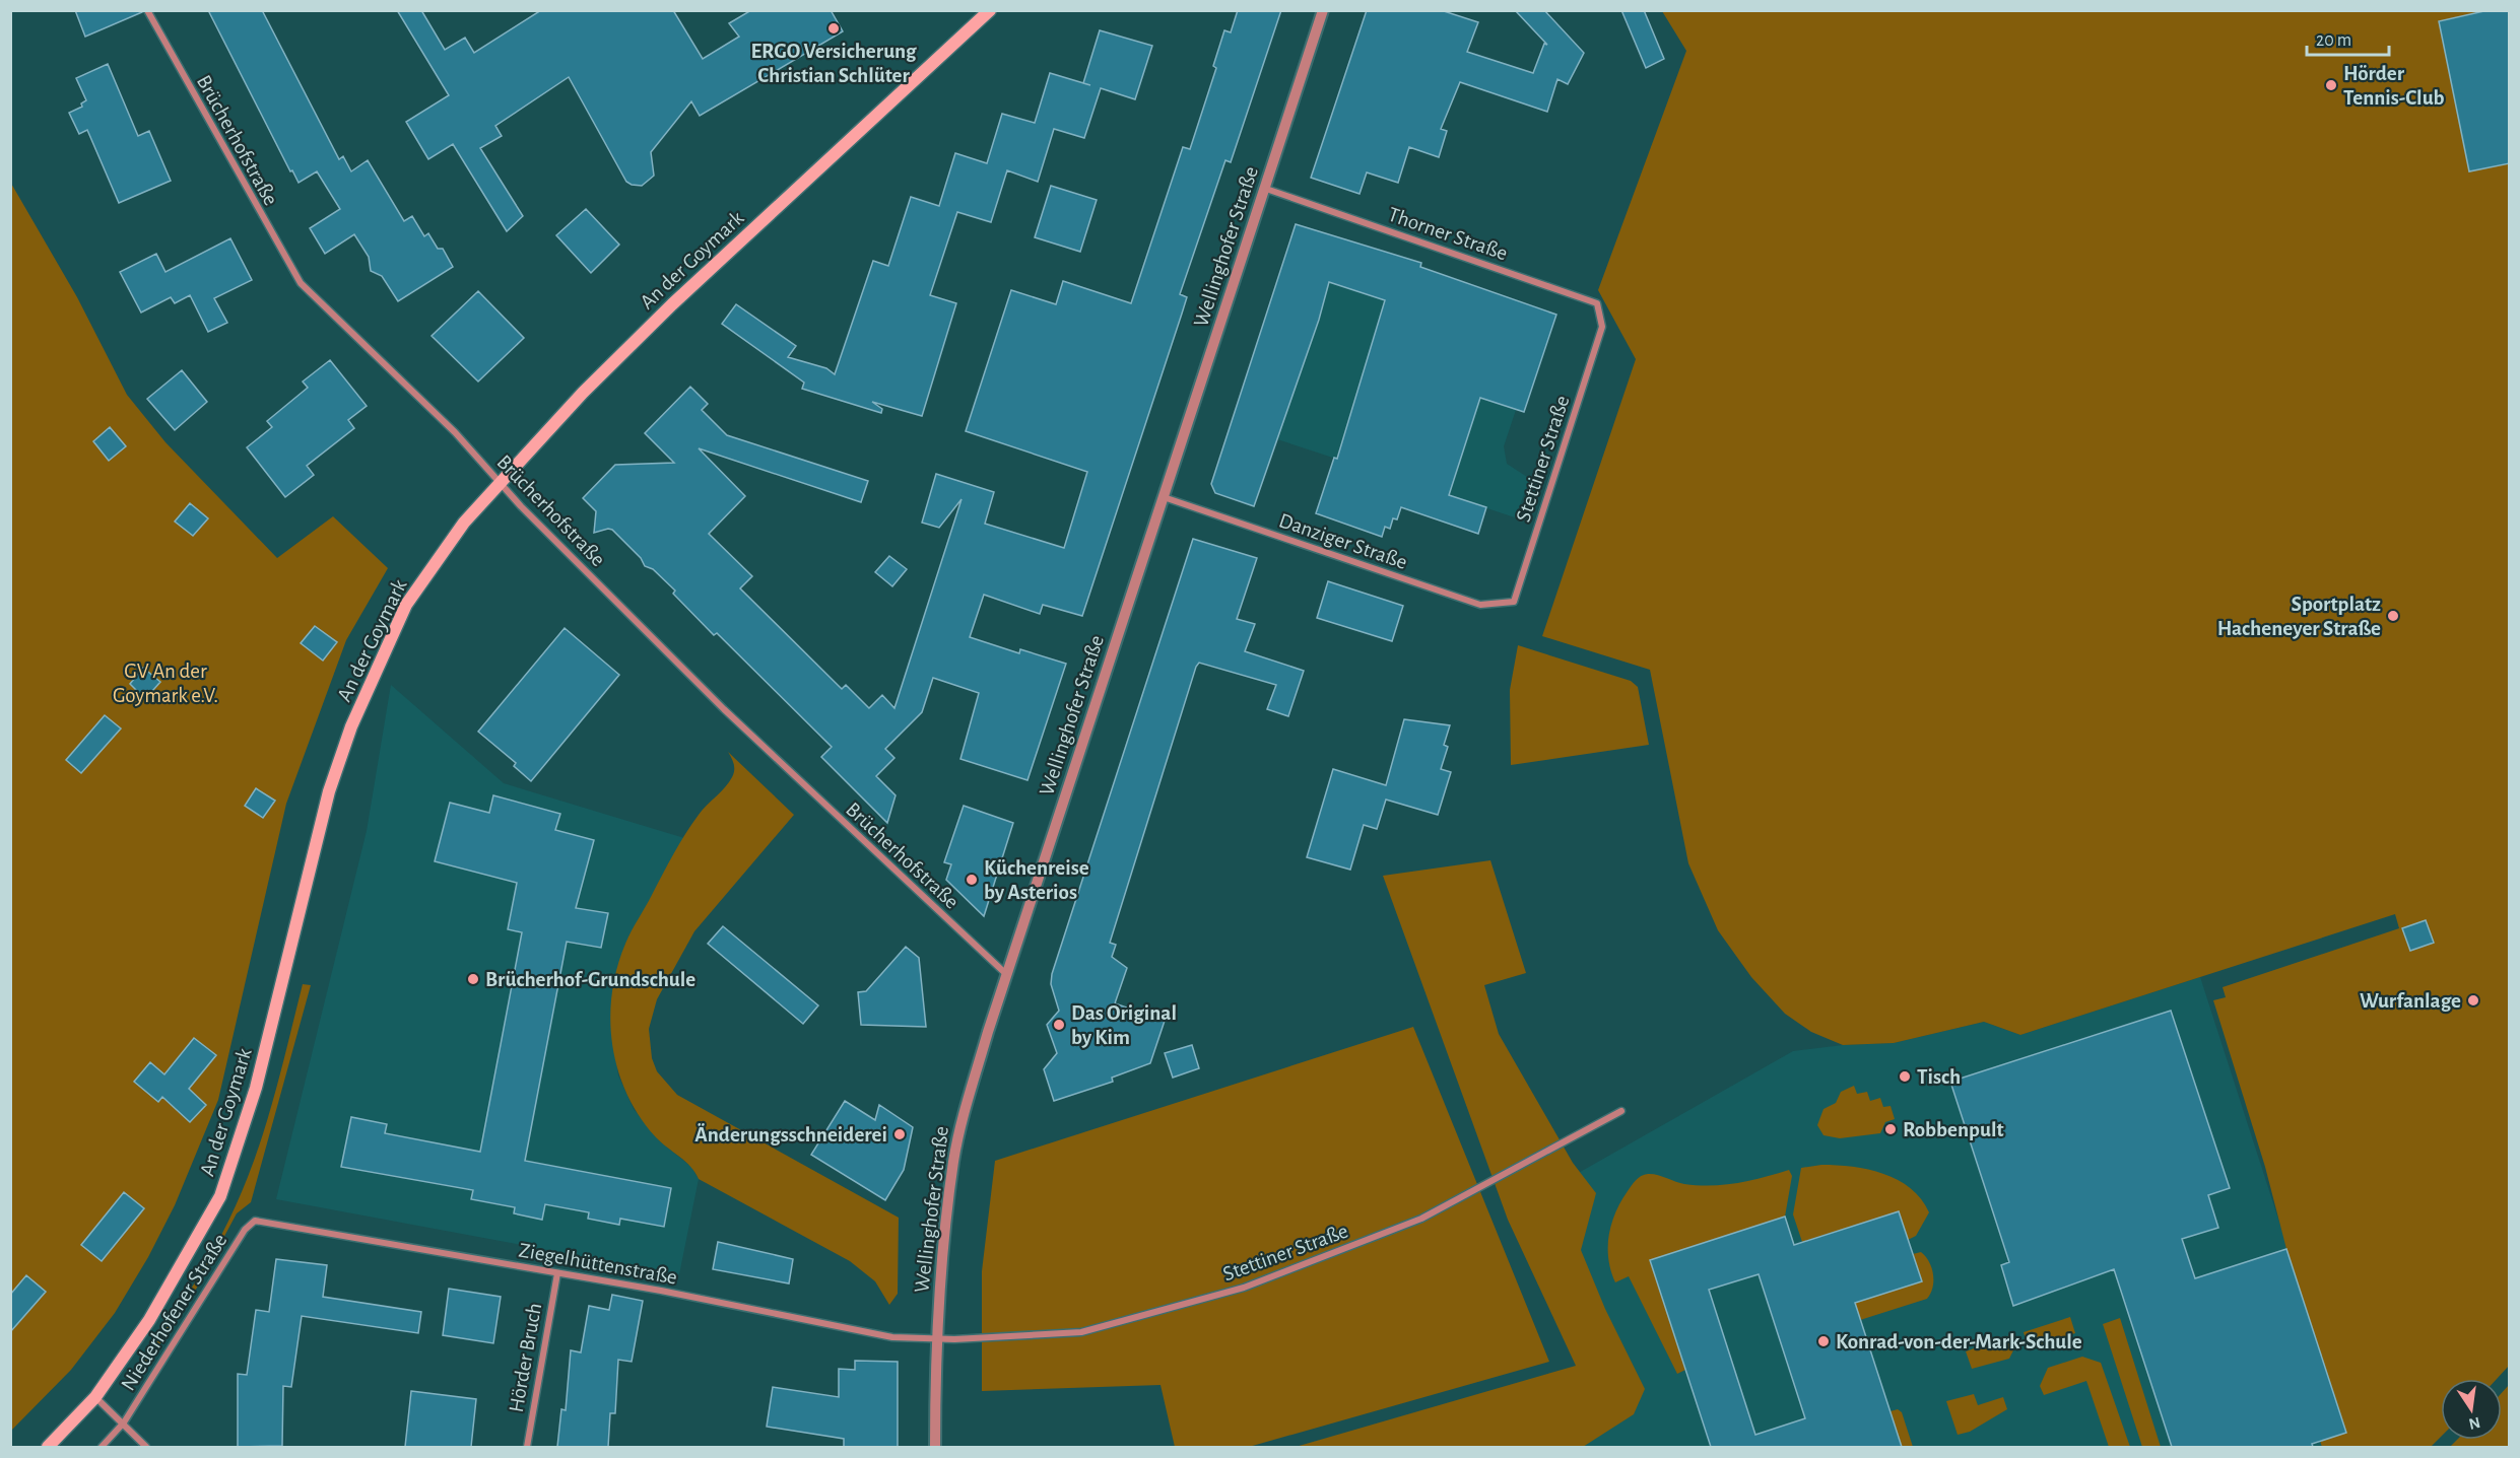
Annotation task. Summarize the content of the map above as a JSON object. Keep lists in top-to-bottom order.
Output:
{
  "streets": {
    "main road": ["An der Goymark"],
    "street": [
      "Brücherhofstraße",
      "Thorner Straße",
      "Wellinghofer Straße",
      "Stettiner Straße",
      "Danziger Straße",
      "Ziegelhüttenstraße",
      "Niederhofener Straße",
      "Hörder Bruch"
    ]
  },
  "crossings": [
    ["Brücherhofstraße", "Wellinghofer Straße"],
    ["Brücherhofstraße", "An der Goymark"],
    ["Thorner Straße", "Wellinghofer Straße"],
    ["Thorner Straße", "Stettiner Straße"],
    ["Wellinghofer Straße", "Stettiner Straße"],
    ["Wellinghofer Straße", "Danziger Straße"],
    ["Wellinghofer Straße", "Ziegelhüttenstraße"],
    ["An der Goymark", "Niederhofener Straße"],
    ["Stettiner Straße", "Danziger Straße"],
    ["Stettiner Straße", "Ziegelhüttenstraße"],
    ["Ziegelhüttenstraße", "Niederhofener Straße"],
    ["Ziegelhüttenstraße", "Hörder Bruch"]
  ],
  "parks": ["GV An der Goymark e.V."],
  "places": [
    "ERGO Versicherung Christian Schlüter",
    "Hörder Tennis-Club",
    "Sportplatz Hacheneyer Straße",
    "Küchenreise by Asterios",
    "Brücherhof-Grundschule",
    "Wurfanlage",
    "Das Original by Kim",
    "Tisch",
    "Robbenpult",
    "Änderungsschneiderei",
    "Konrad-von-der-Mark-Schule"
  ],
  "scale_bar": "20 m",
  "north": "bottom"
}
